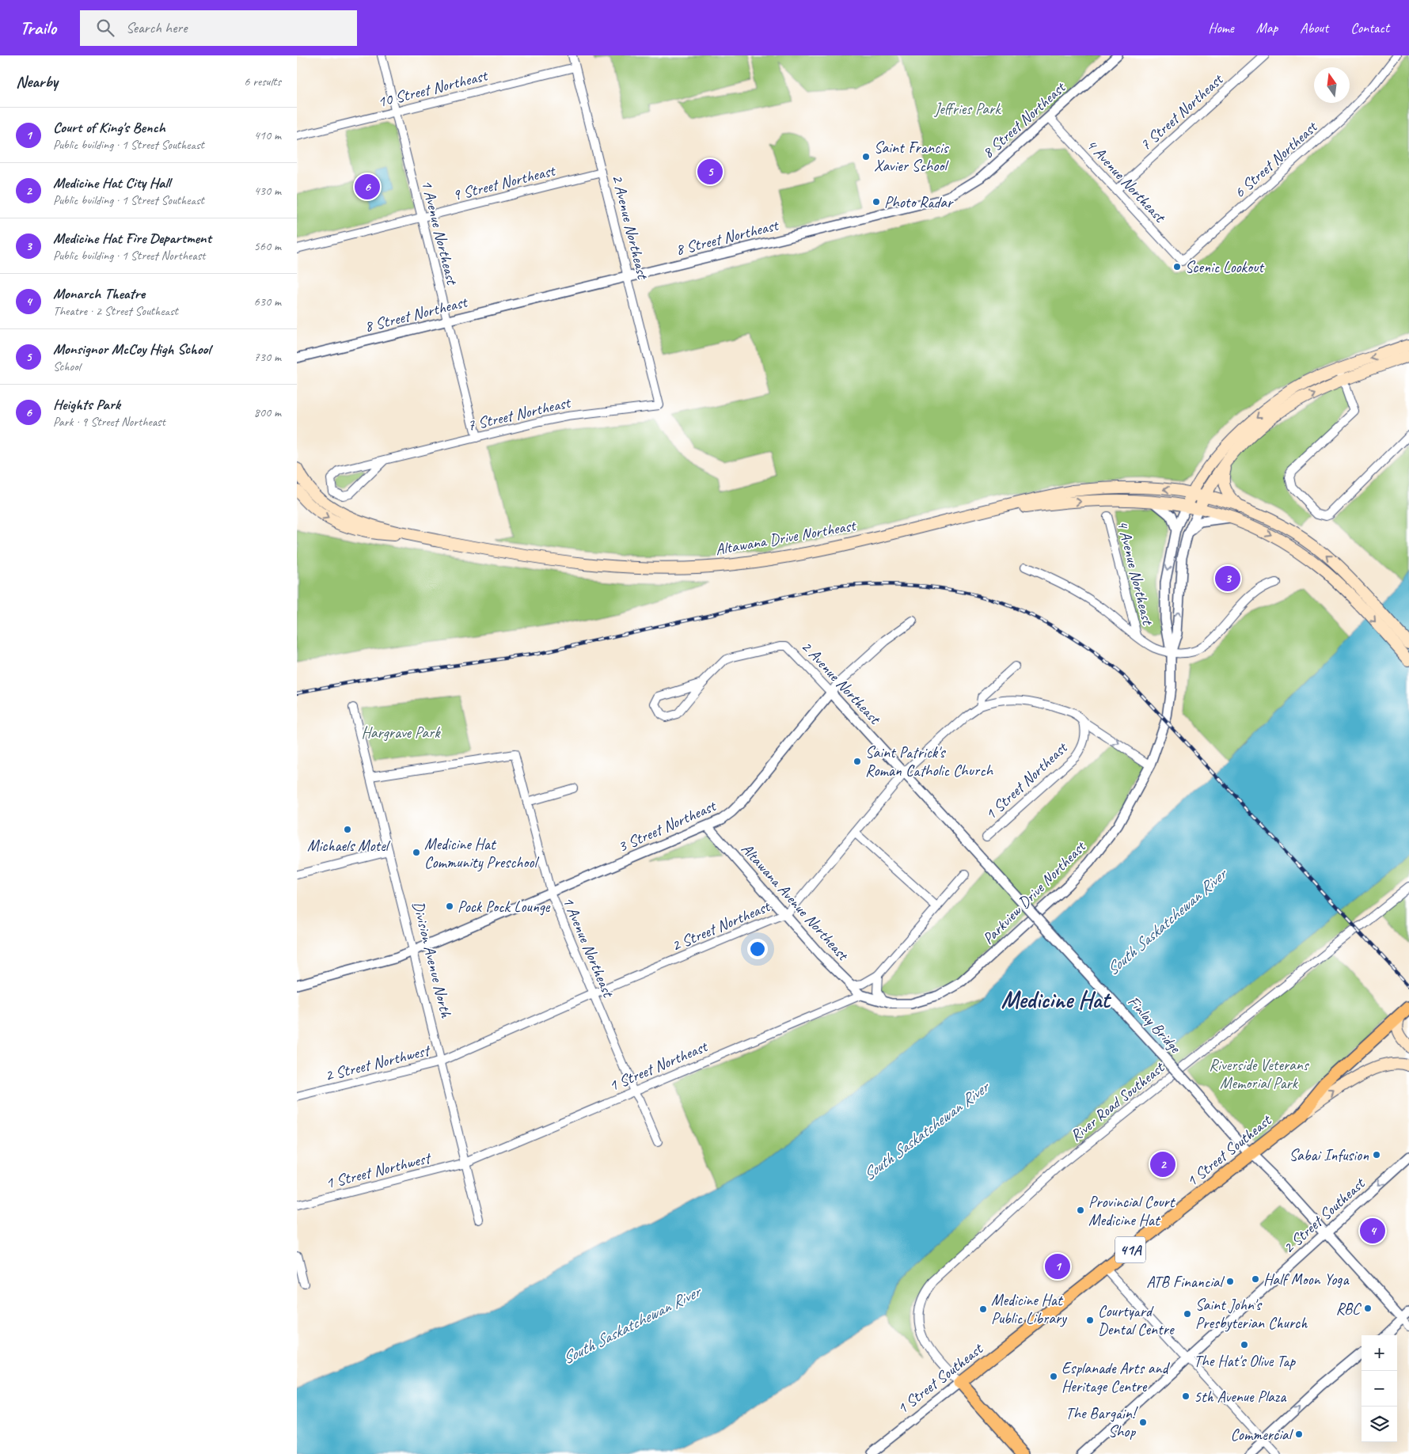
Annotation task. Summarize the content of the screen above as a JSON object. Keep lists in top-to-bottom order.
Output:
{
  "streets": {
    "main road": [
      "Altawana Drive Northeast",
      "Parkview Drive Northeast",
      "1 Street Southeast",
      "41A"
    ],
    "street": [
      "10 Street Northeast",
      "7 Street Northeast",
      "8 Street Northeast",
      "6 Street Northeast",
      "4 Avenue Northeast",
      "9 Street Northeast",
      "2 Avenue Northeast",
      "1 Avenue Northeast",
      "1 Street Northeast",
      "3 Street Northeast",
      "Altawana Avenue Northeast",
      "2 Street Northeast",
      "Division Avenue North",
      "Finlay Bridge",
      "2 Street Northwest",
      "River Road Southeast",
      "1 Street Northwest",
      "2 Street Southeast"
    ]
  },
  "crossings": [
    ["10 Street Northeast", "2 Avenue Northeast"],
    ["10 Street Northeast", "1 Avenue Northeast"],
    ["7 Street Northeast", "4 Avenue Northeast"],
    ["7 Street Northeast", "2 Avenue Northeast"],
    ["7 Street Northeast", "1 Avenue Northeast"],
    ["8 Street Northeast", "4 Avenue Northeast"],
    ["8 Street Northeast", "2 Avenue Northeast"],
    ["8 Street Northeast", "1 Avenue Northeast"],
    ["6 Street Northeast", "4 Avenue Northeast"],
    ["4 Avenue Northeast", "Parkview Drive Northeast"],
    ["9 Street Northeast", "2 Avenue Northeast"],
    ["9 Street Northeast", "1 Avenue Northeast"],
    ["2 Avenue Northeast", "3 Street Northeast"],
    ["2 Avenue Northeast", "2 Street Northeast"],
    ["2 Avenue Northeast", "Finlay Bridge"],
    ["1 Avenue Northeast", "1 Street Northeast"],
    ["1 Avenue Northeast", "3 Street Northeast"],
    ["1 Avenue Northeast", "2 Street Northeast"],
    ["1 Avenue Northeast", "Division Avenue North"],
    ["Altawana Drive Northeast", "Parkview Drive Northeast"],
    ["1 Street Northeast", "Parkview Drive Northeast"],
    ["1 Street Northeast", "Altawana Avenue Northeast"],
    ["1 Street Northeast", "Division Avenue North"],
    ["1 Street Northeast", "1 Street Northwest"],
    ["3 Street Northeast", "Altawana Avenue Northeast"],
    ["3 Street Northeast", "Division Avenue North"],
    ["Parkview Drive Northeast", "Altawana Avenue Northeast"],
    ["Altawana Avenue Northeast", "2 Street Northeast"],
    ["2 Street Northeast", "Division Avenue North"],
    ["2 Street Northeast", "2 Street Northwest"],
    ["Division Avenue North", "2 Street Northwest"],
    ["Division Avenue North", "1 Street Northwest"],
    ["Finlay Bridge", "1 Street Southeast"],
    ["Finlay Bridge", "2 Street Southeast"],
    ["River Road Southeast", "1 Street Southeast"]
  ],
  "districts": ["Medicine Hat"],
  "water": ["South Saskatchewan River"],
  "parks": ["Jeffries Park", "Hargrave Park", "Riverside Veterans Memorial Park"],
  "places": [
    "Saint Francis Xavier School",
    "Photo Radar",
    "Scenic Lookout",
    "Saint Patrick's Roman Catholic Church",
    "Michaels Motel",
    "Medicine Hat Community Preschool",
    "Pock Pock Lounge",
    "Sabai Infusion",
    "Provincial Court Medicine Hat",
    "Half Moon Yoga",
    "ATB Financial",
    "RBC",
    "Medicine Hat Public Library",
    "Saint John's Presbyterian Church",
    "Courtyard Dental Centre",
    "The Hat's Olive Tap",
    "Esplanade Arts and Heritage Centre",
    "5th Avenue Plaza",
    "The Bargain! Shop",
    "Commercial"
  ],
  "north": "top",
  "page": {
    "header": "Trailo",
    "search": "Search here",
    "nav": [
      "Home",
      "Map",
      "About",
      "Contact"
    ],
    "heading": ["Nearby", "6 results"],
    "list": [
      {
        "mark": "1",
        "name": "Court of King's Bench",
        "note": "Public building · 1 Street Southeast",
        "value": "410 m"
      },
      {
        "mark": "2",
        "name": "Medicine Hat City Hall",
        "note": "Public building · 1 Street Southeast",
        "value": "430 m"
      },
      {
        "mark": "3",
        "name": "Medicine Hat Fire Department",
        "note": "Public building · 1 Street Northeast",
        "value": "560 m"
      },
      {
        "mark": "4",
        "name": "Monarch Theatre",
        "note": "Theatre · 2 Street Southeast",
        "value": "630 m"
      },
      {
        "mark": "5",
        "name": "Monsignor McCoy High School",
        "note": "School",
        "value": "730 m"
      },
      {
        "mark": "6",
        "name": "Heights Park",
        "note": "Park · 9 Street Northeast",
        "value": "800 m"
      }
    ],
    "pins": [
      "5",
      "6",
      "3",
      "2",
      "4",
      "1"
    ],
    "map_buttons": ["+", "−"]
  }
}
